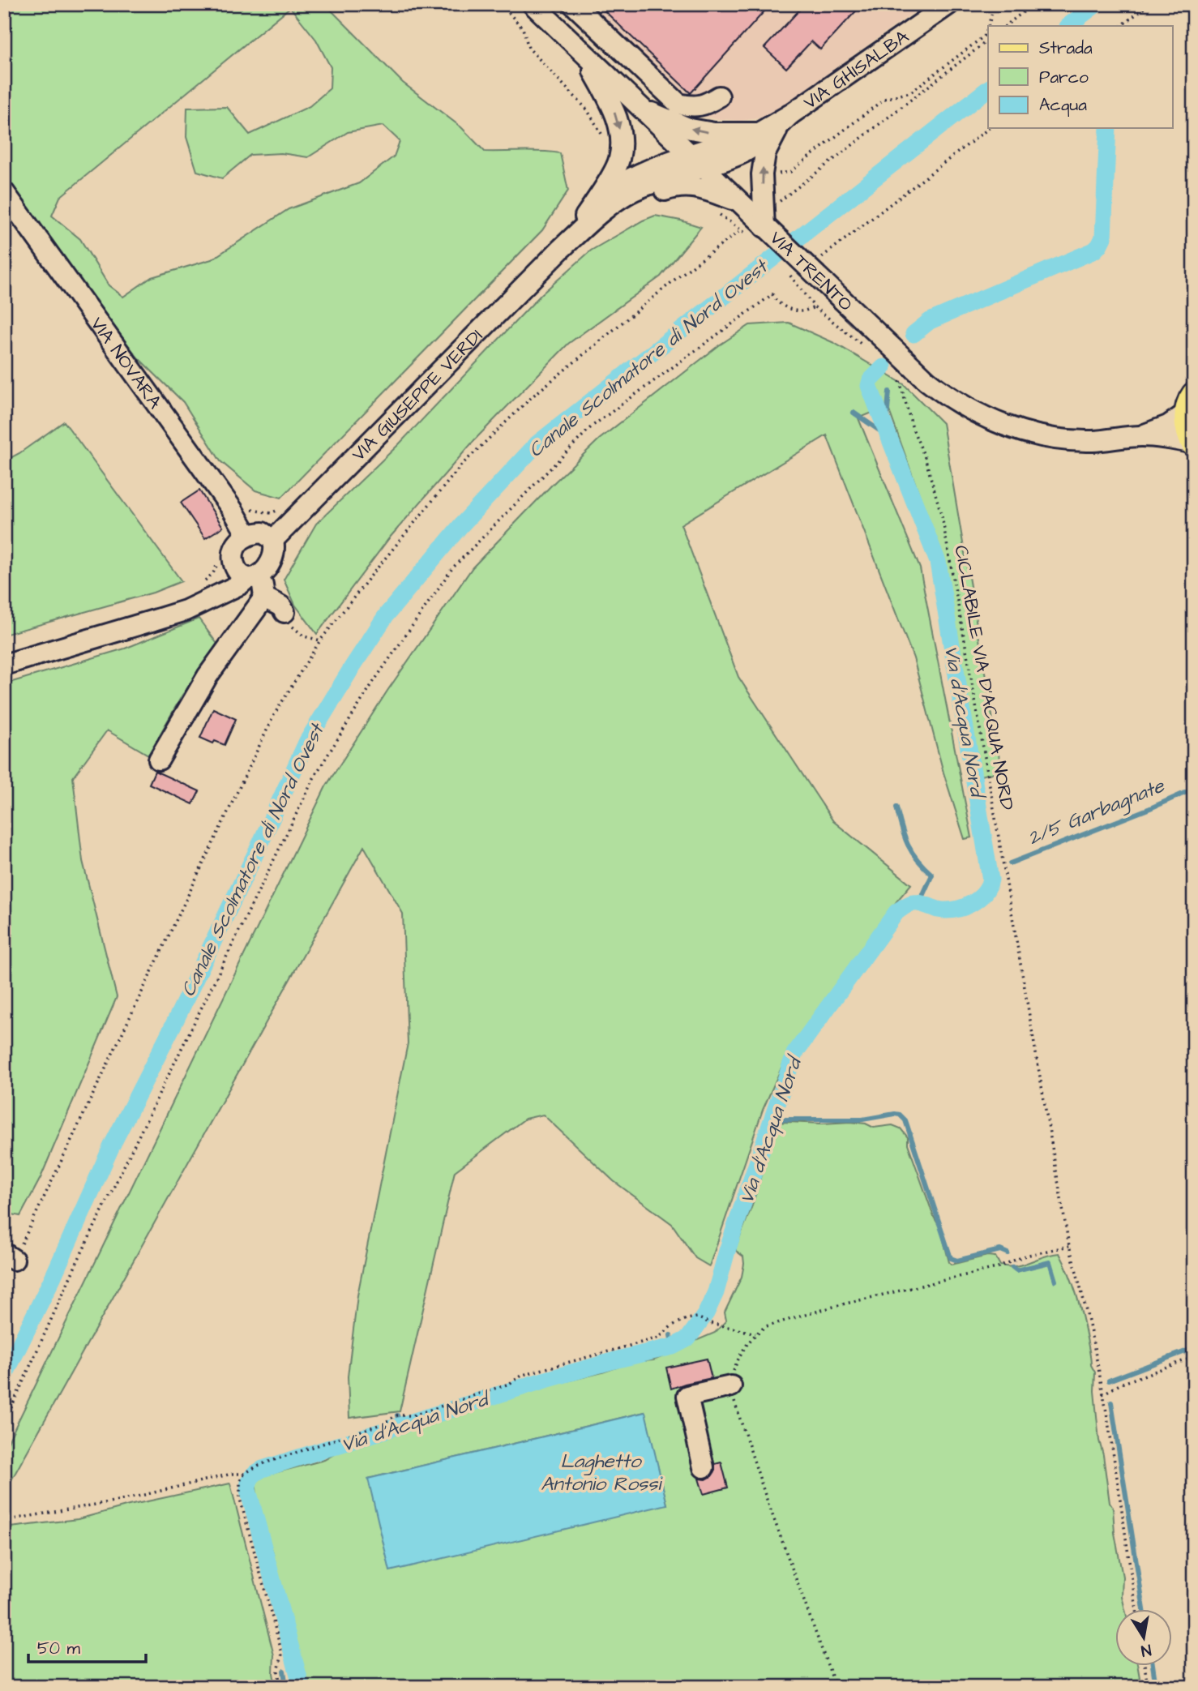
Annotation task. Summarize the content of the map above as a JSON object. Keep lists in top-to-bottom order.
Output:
{
  "streets": {
    "main road": ["VIA TRENTO"],
    "street": ["VIA GHISALBA", "VIA NOVARA", "VIA GIUSEPPE VERDI"],
    "path": ["CICLABILE VIA D’ACQUA NORD"]
  },
  "crossings": [
    ["VIA GHISALBA", "VIA TRENTO"],
    ["VIA GHISALBA", "VIA GIUSEPPE VERDI"],
    ["VIA TRENTO", "VIA GIUSEPPE VERDI"],
    ["VIA NOVARA", "VIA GIUSEPPE VERDI"]
  ],
  "water": [
    "Canale Scolmatore di Nord Ovest",
    "Via d'Acqua Nord",
    "2/5 Garbagnate",
    "Laghetto Antonio Rossi"
  ],
  "legend": ["Strada", "Parco", "Acqua"],
  "scale_bar": "50 m",
  "north": "bottom"
}
